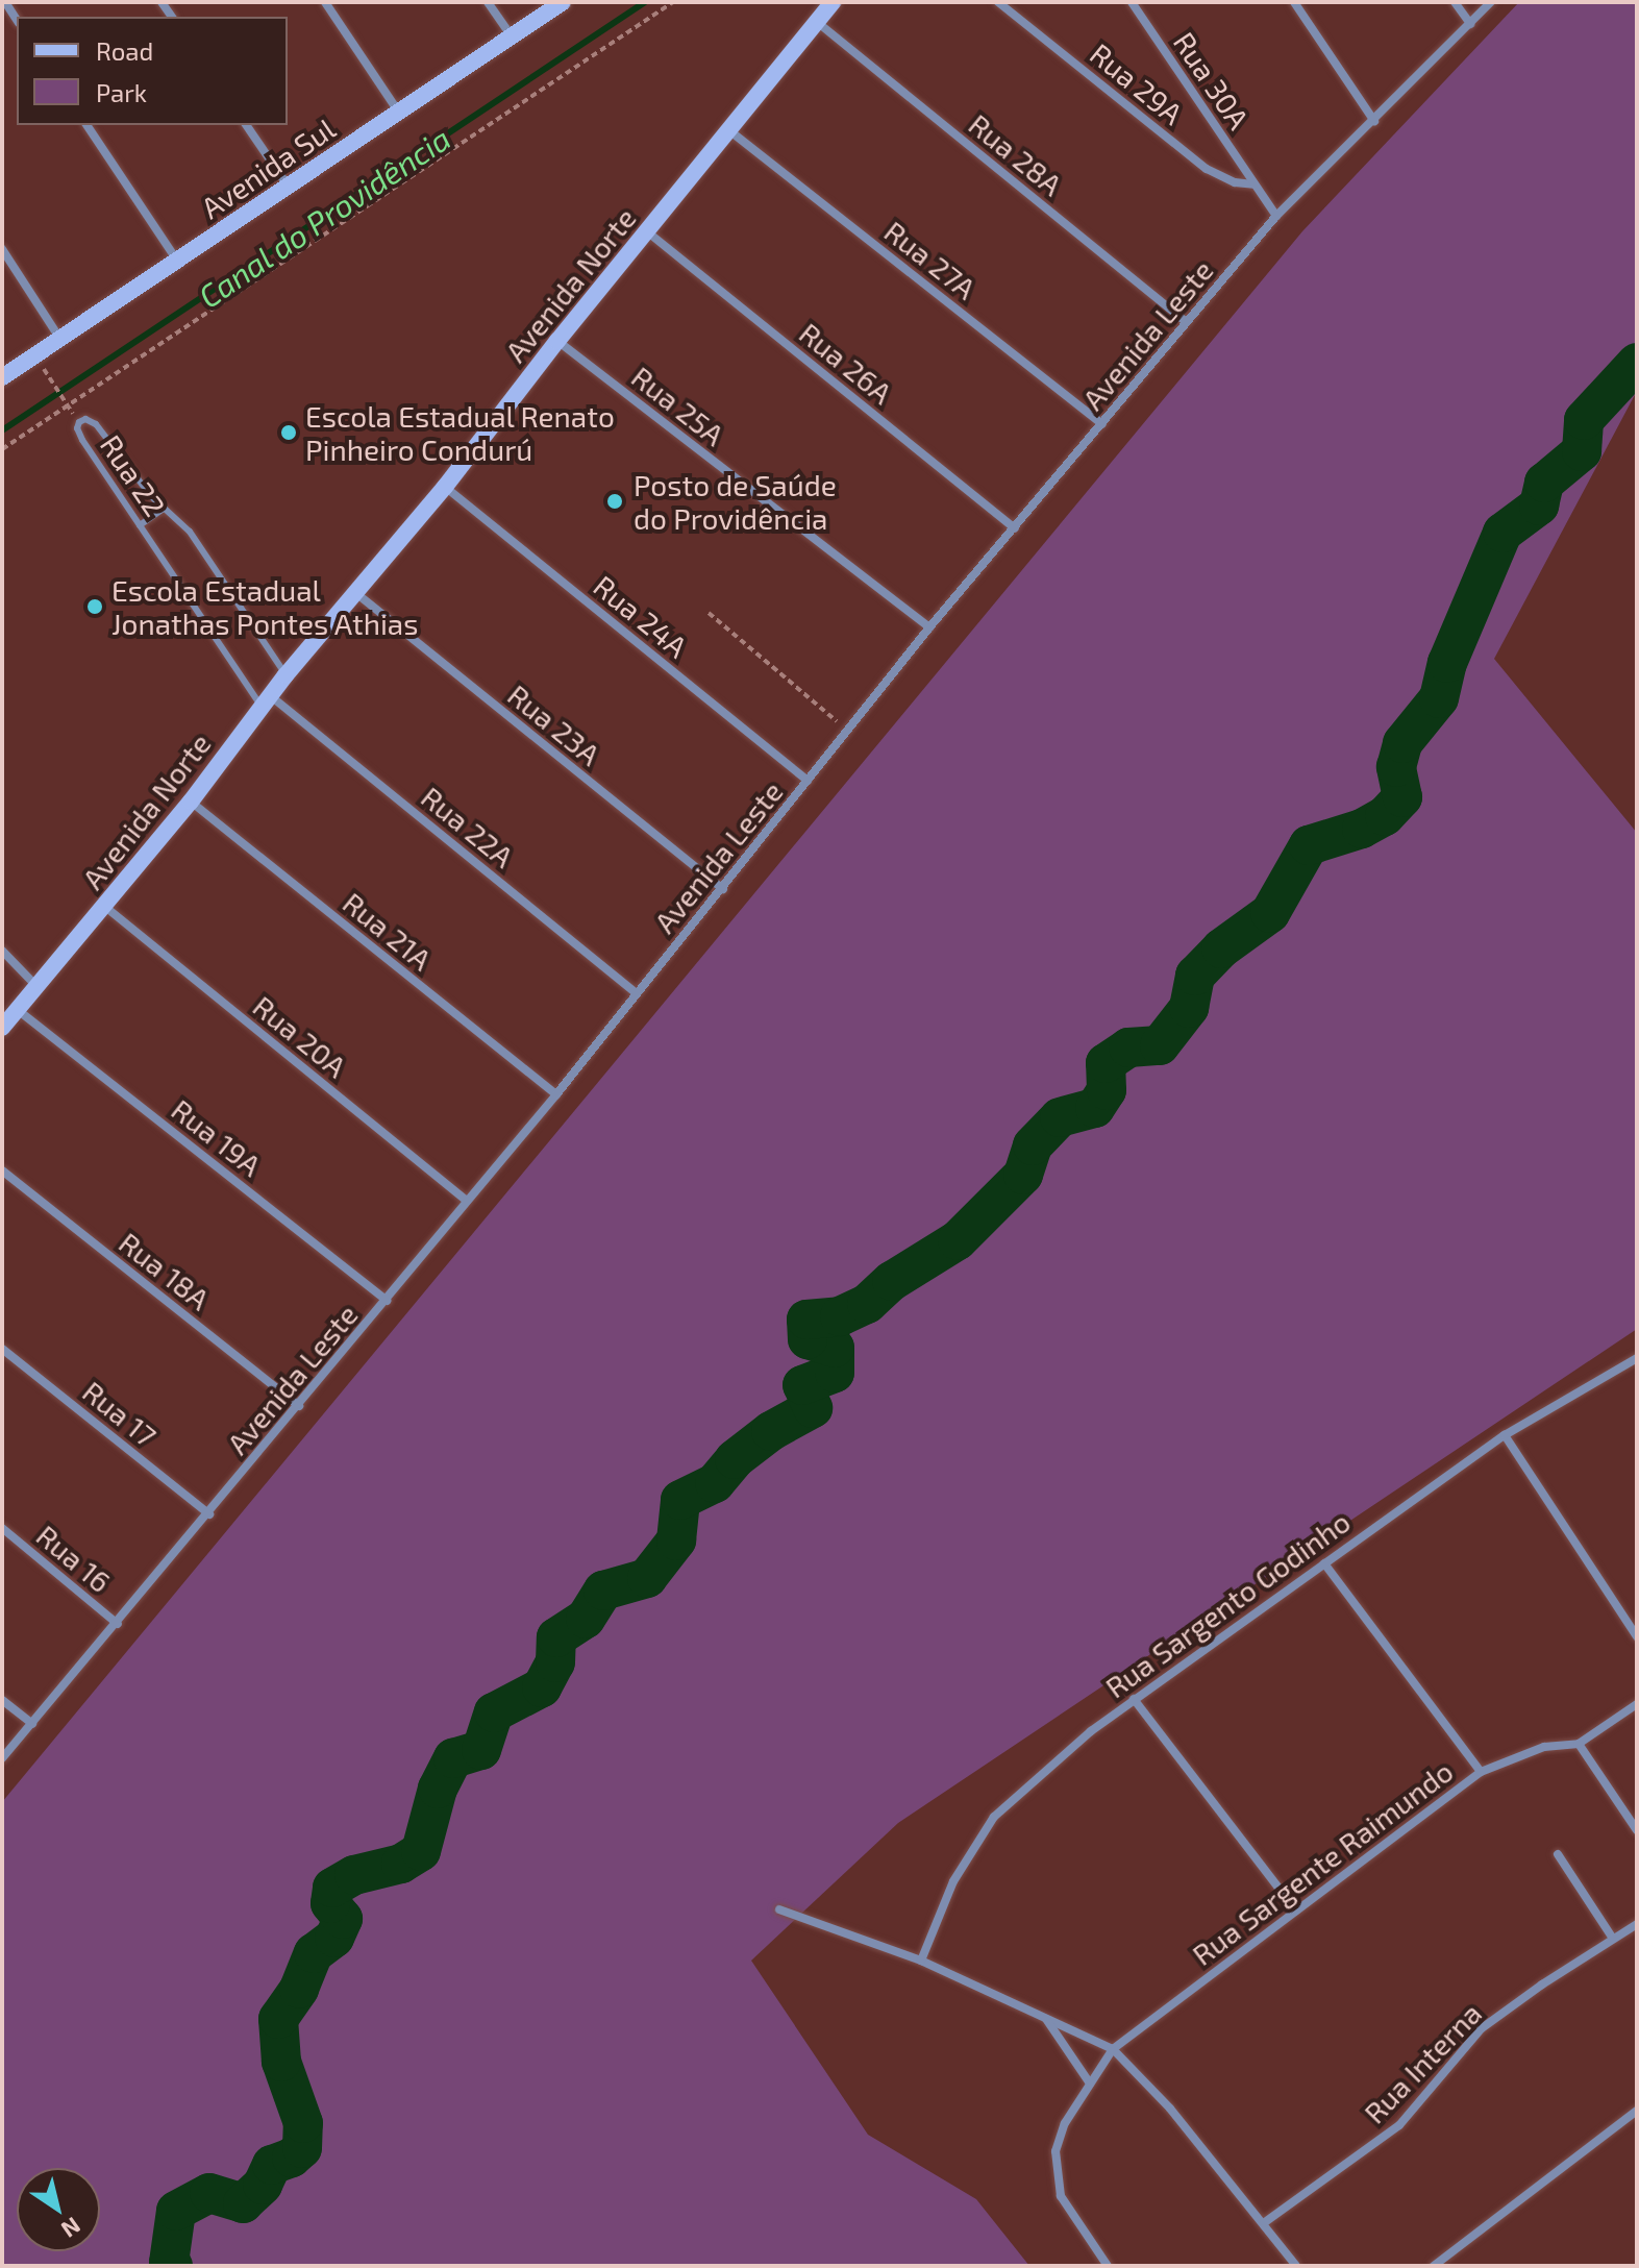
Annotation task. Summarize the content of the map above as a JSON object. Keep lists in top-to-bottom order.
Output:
{
  "streets": {
    "street": [
      "Rua 30A",
      "Rua 29A",
      "Rua 28A",
      "Avenida Sul",
      "Rua 27A",
      "Avenida Norte",
      "Avenida Leste",
      "Rua 26A",
      "Rua 25A",
      "Rua 24A",
      "Rua 23A",
      "Rua 22A",
      "Rua 21A",
      "Rua 20A",
      "Rua 19A",
      "Rua 18A",
      "Rua 17",
      "Rua 16",
      "Rua Sargento Godinho",
      "Rua Sargente Raimundo",
      "Rua Interna"
    ],
    "lane": ["Rua 22"]
  },
  "crossings": [
    ["Rua 30A", "Rua 29A"],
    ["Rua 30A", "Avenida Leste"],
    ["Rua 28A", "Avenida Norte"],
    ["Rua 28A", "Avenida Leste"],
    ["Rua 27A", "Avenida Norte"],
    ["Rua 27A", "Avenida Leste"],
    ["Avenida Norte", "Rua 26A"],
    ["Avenida Norte", "Rua 25A"],
    ["Avenida Norte", "Rua 22"],
    ["Avenida Norte", "Rua 24A"],
    ["Avenida Norte", "Rua 23A"],
    ["Avenida Norte", "Rua 22A"],
    ["Avenida Norte", "Rua 21A"],
    ["Avenida Norte", "Rua 20A"],
    ["Avenida Norte", "Rua 19A"],
    ["Avenida Leste", "Rua 26A"],
    ["Avenida Leste", "Rua 25A"],
    ["Avenida Leste", "Rua 24A"],
    ["Avenida Leste", "Rua 23A"],
    ["Avenida Leste", "Rua 22A"],
    ["Avenida Leste", "Rua 21A"],
    ["Avenida Leste", "Rua 20A"],
    ["Avenida Leste", "Rua 19A"],
    ["Avenida Leste", "Rua 18A"],
    ["Avenida Leste", "Rua 17"],
    ["Avenida Leste", "Rua 16"],
    ["Rua 22", "Rua 22A"]
  ],
  "water": ["Canal do Providência"],
  "places": ["Escola Estadual Renato Pinheiro Condurú", "Posto de Saúde do Providência", "Escola Estadual Jonathas Pontes Athias"],
  "legend": ["Road", "Park"],
  "north": "bottom right"
}
